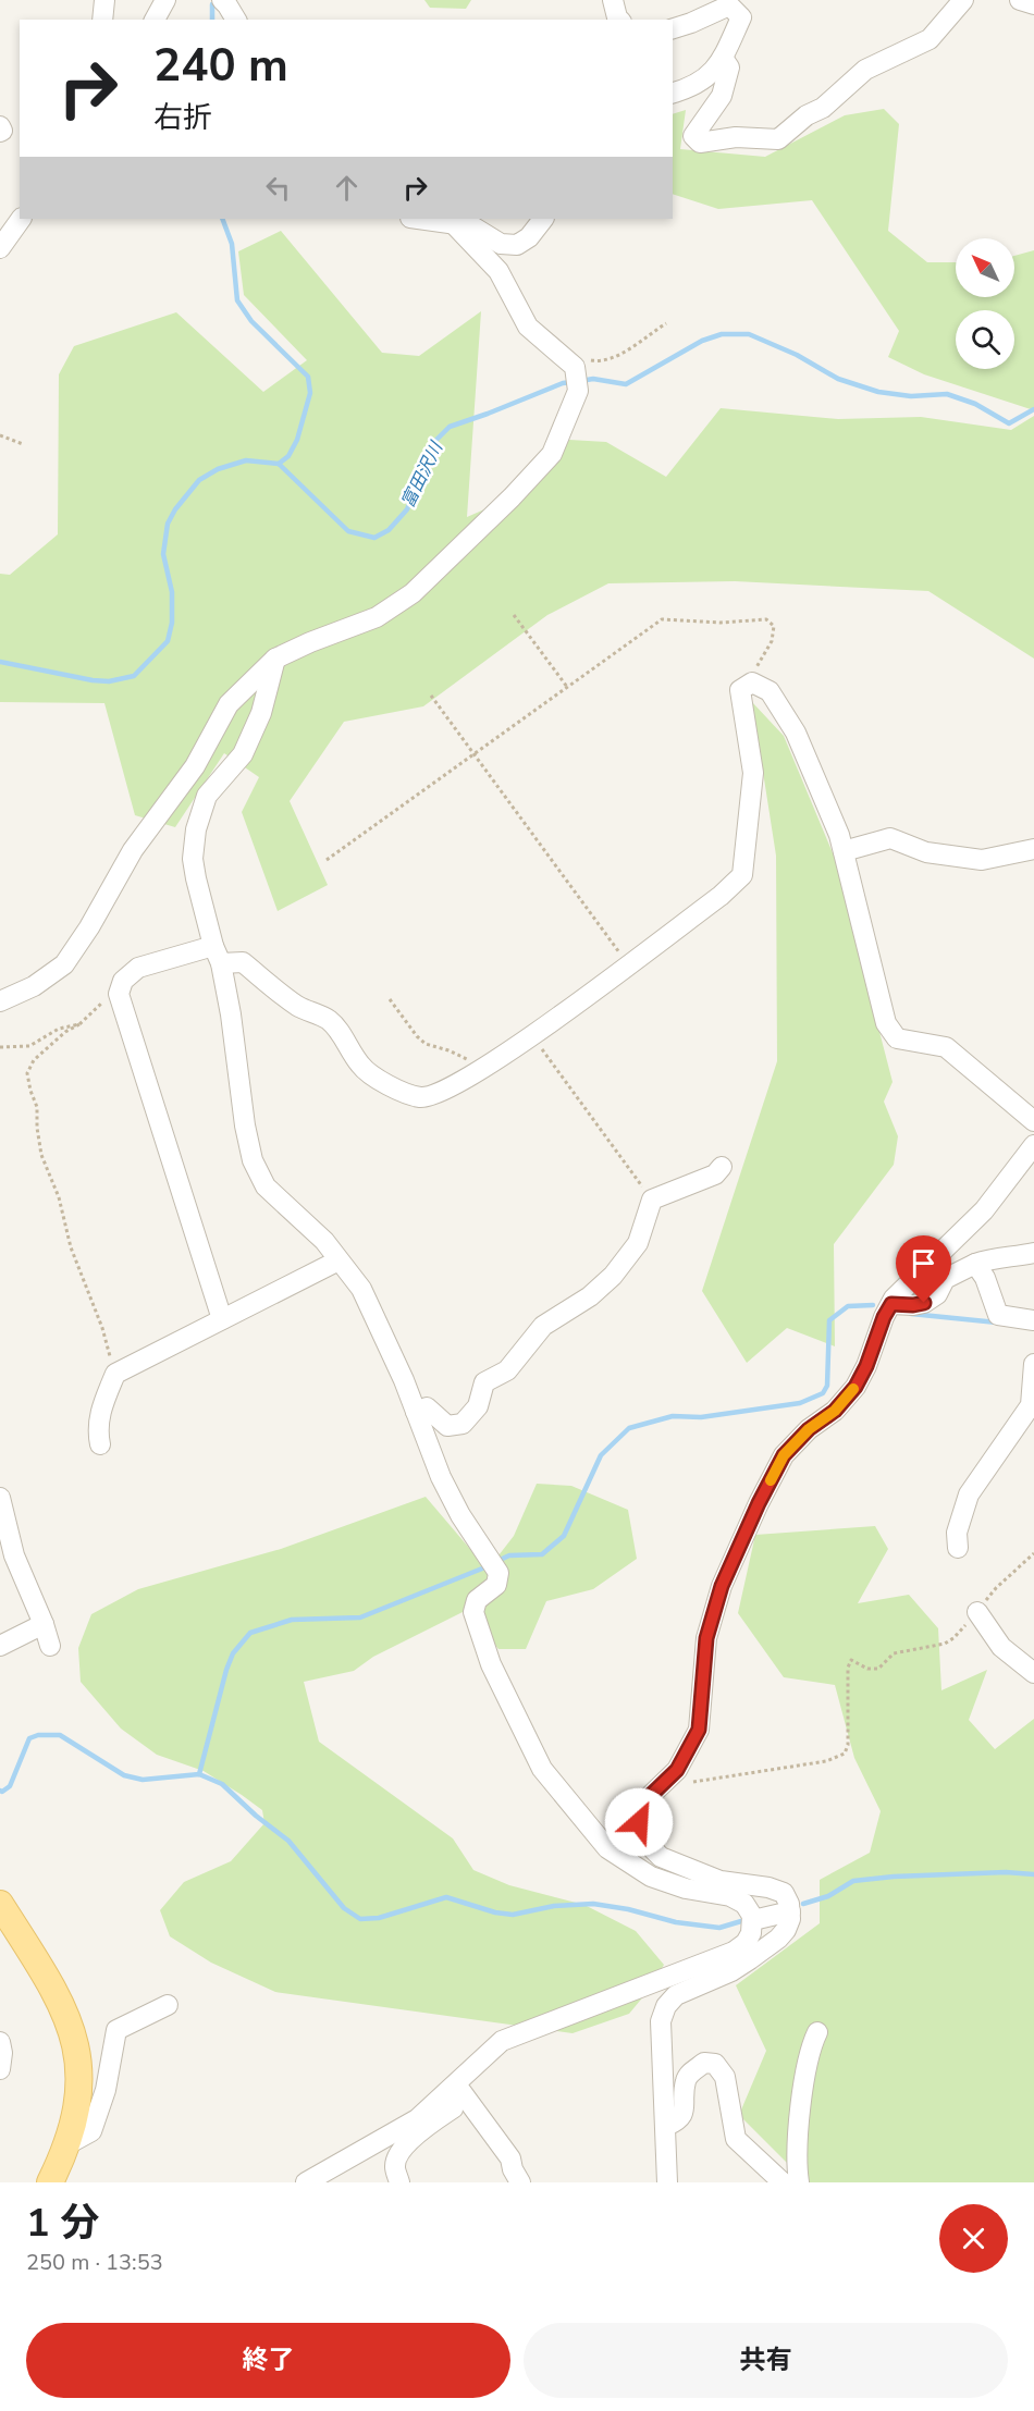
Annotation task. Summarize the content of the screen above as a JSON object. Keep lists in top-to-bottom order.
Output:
{
  "water": ["富田沢川"],
  "north": "top left",
  "page": {
    "turn": ["240 m", "右折"],
    "heading": ["1 分", "250 m · 13:53"],
    "buttons": ["終了", "共有"]
  }
}
